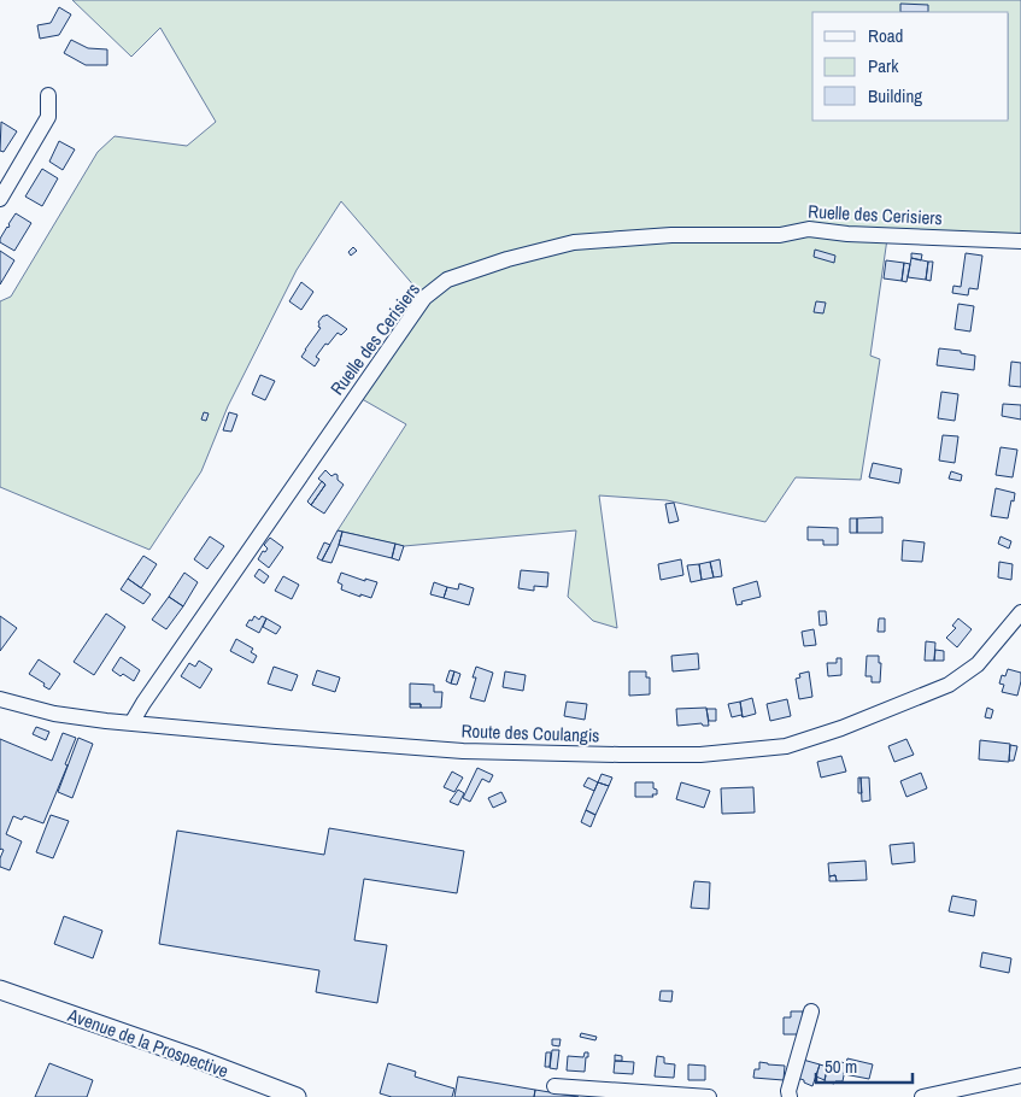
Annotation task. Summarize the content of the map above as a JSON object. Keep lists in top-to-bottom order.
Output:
{
  "streets": {
    "main road": ["Avenue de la Prospective"],
    "street": ["Ruelle des Cerisiers", "Route des Coulangis"]
  },
  "crossings": [
    ["Ruelle des Cerisiers", "Route des Coulangis"]
  ],
  "legend": ["Road", "Park", "Building"],
  "scale_bar": "50 m"
}
